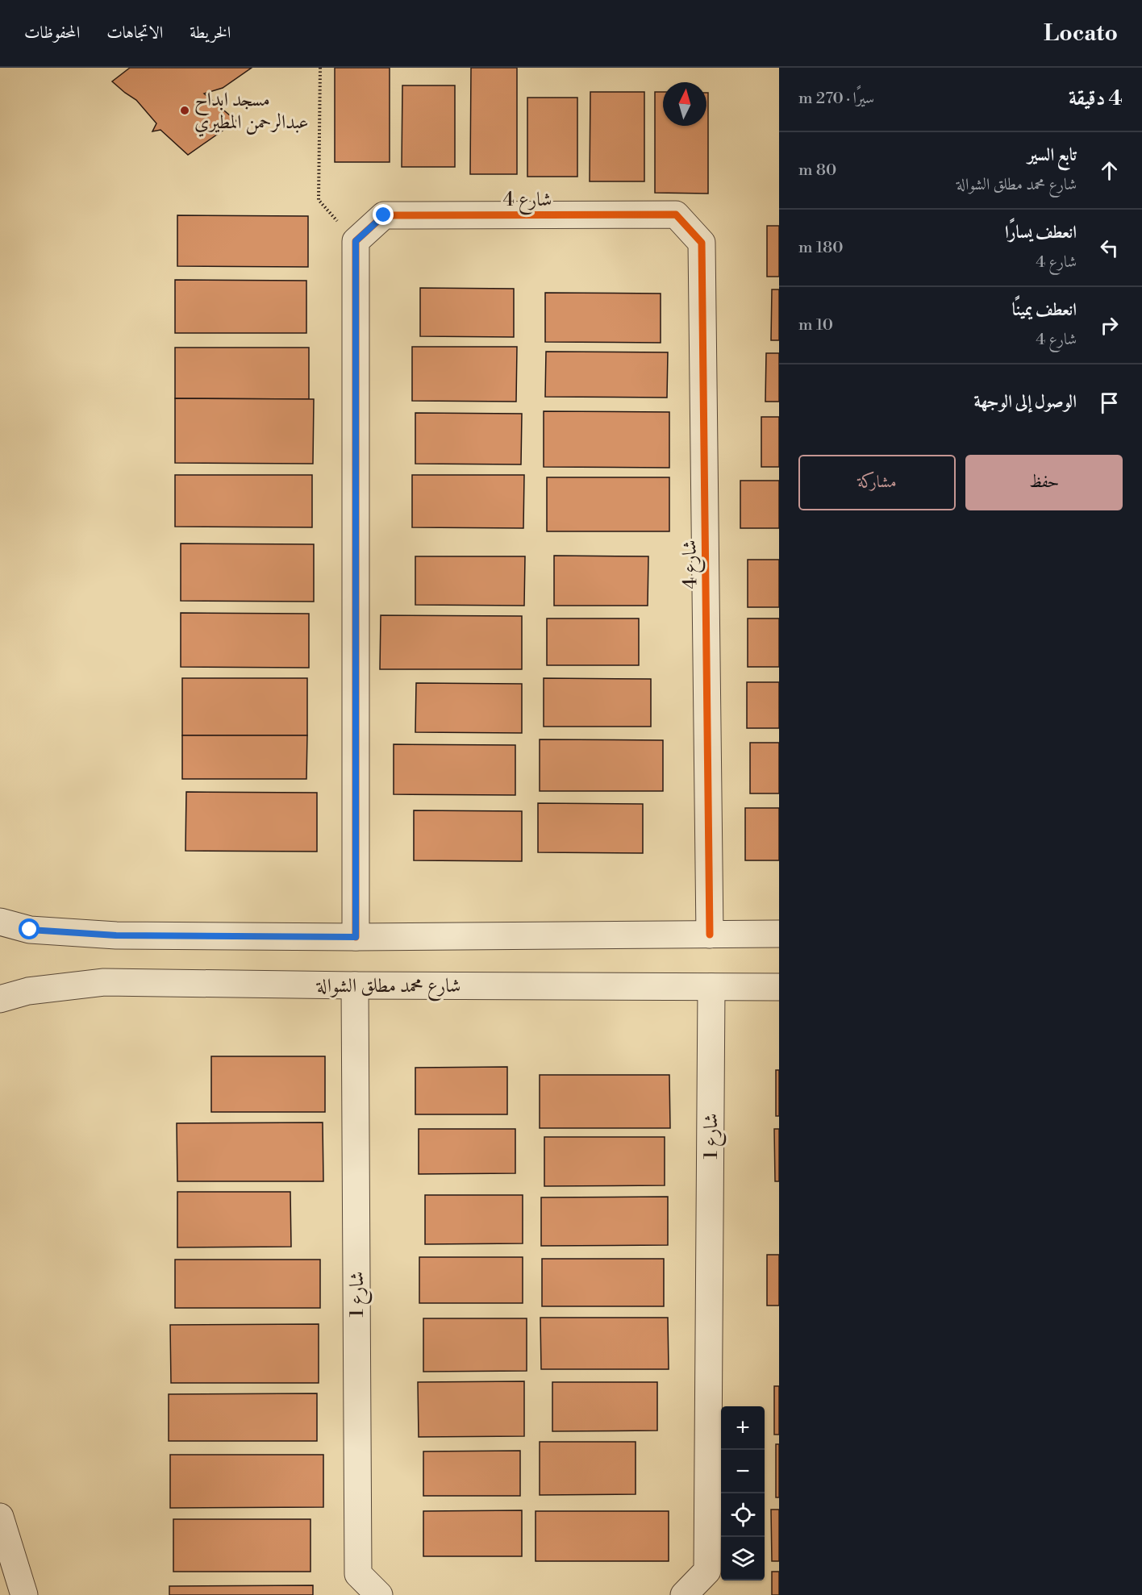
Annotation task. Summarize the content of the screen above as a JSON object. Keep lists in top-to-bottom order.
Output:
{
  "streets": {
    "street": ["شارع 4", "شارع محمد مطلق الشوالة", "شارع 1"]
  },
  "crossings": [
    ["شارع محمد مطلق الشوالة", "شارع 1"]
  ],
  "places": ["مسجد ابداح عبدالرحمن المطيري"],
  "north": "top",
  "page": {
    "header": "Locato",
    "nav": ["الخريطة", "الاتجاهات", "المحفوظات"],
    "heading": ["4 دقيقة", "سيرًا · 270 m"],
    "list": [
      ["تابع السير", "شارع محمد مطلق الشوالة", "80 m"],
      ["انعطف يسارًا", "شارع 4", "180 m"],
      ["انعطف يمينًا", "شارع 4", "10 m"],
      "الوصول إلى الوجهة"
    ],
    "buttons": ["حفظ", "مشاركة"],
    "map_buttons": ["+", "−"]
  }
}
